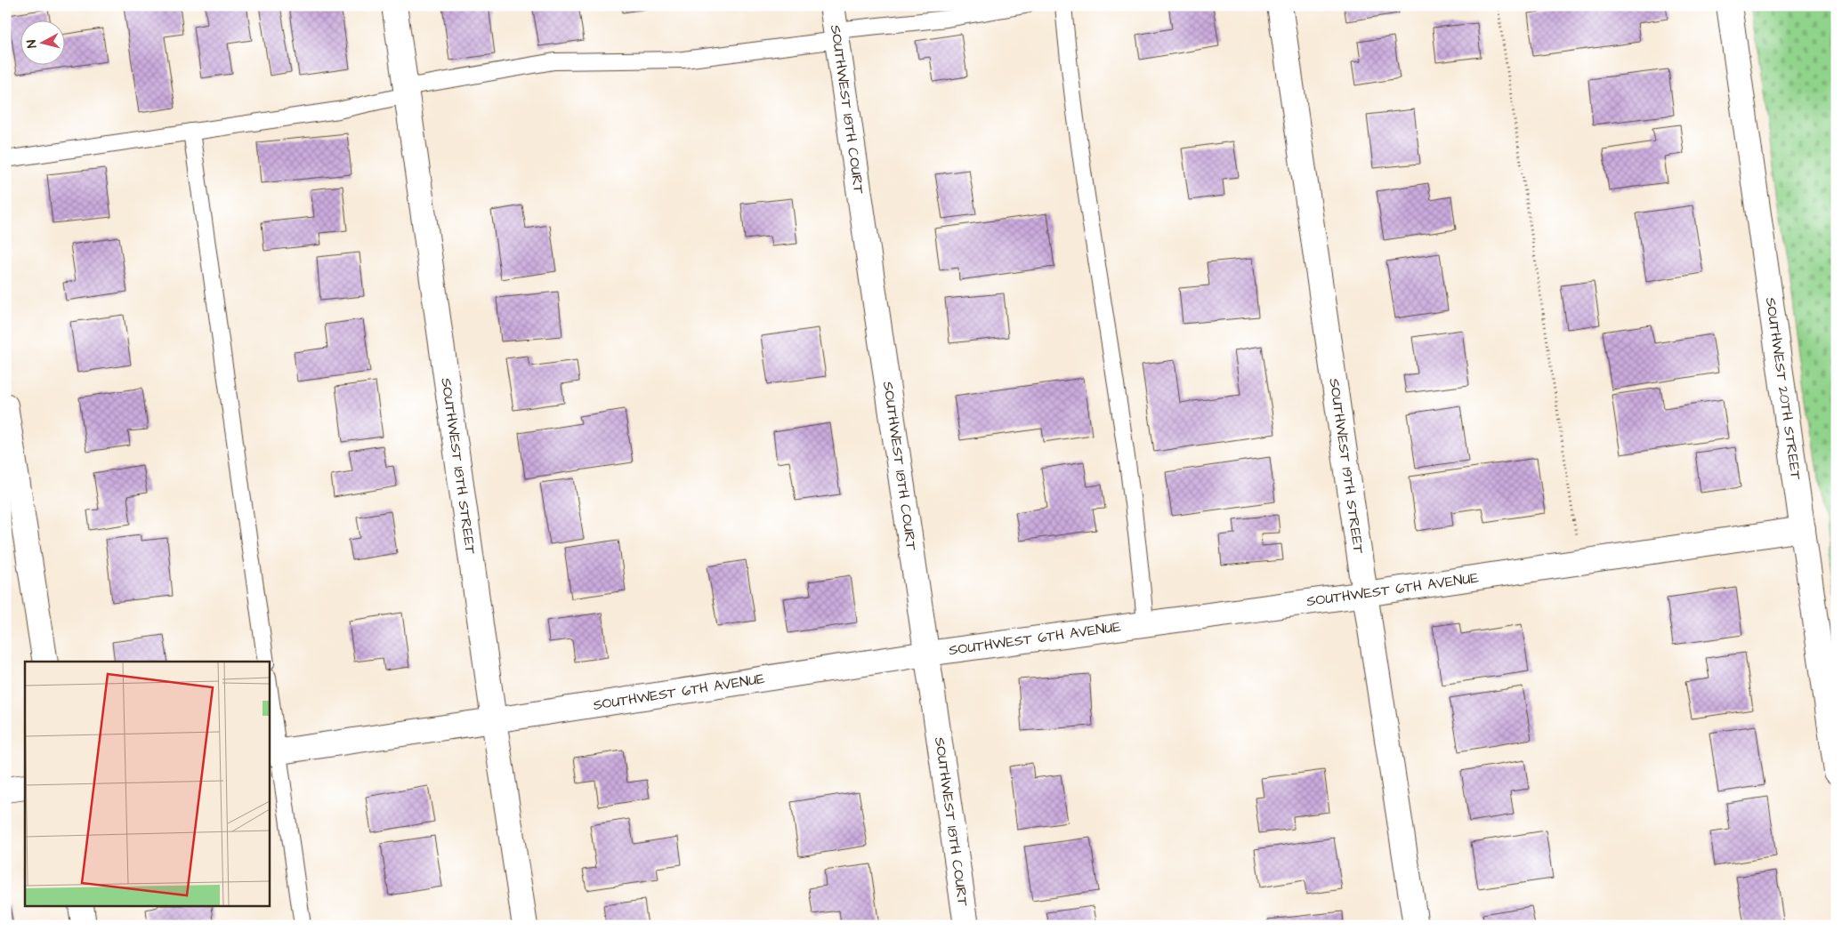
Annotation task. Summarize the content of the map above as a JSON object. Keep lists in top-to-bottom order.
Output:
{
  "streets": {
    "street": [
      "SOUTHWEST 18TH COURT",
      "SOUTHWEST 20TH STREET",
      "SOUTHWEST 18TH STREET",
      "SOUTHWEST 19TH STREET",
      "SOUTHWEST 6TH AVENUE"
    ]
  },
  "crossings": [
    ["SOUTHWEST 18TH COURT", "SOUTHWEST 6TH AVENUE"],
    ["SOUTHWEST 20TH STREET", "SOUTHWEST 6TH AVENUE"],
    ["SOUTHWEST 18TH STREET", "SOUTHWEST 6TH AVENUE"],
    ["SOUTHWEST 19TH STREET", "SOUTHWEST 6TH AVENUE"]
  ],
  "north": "left"
}
